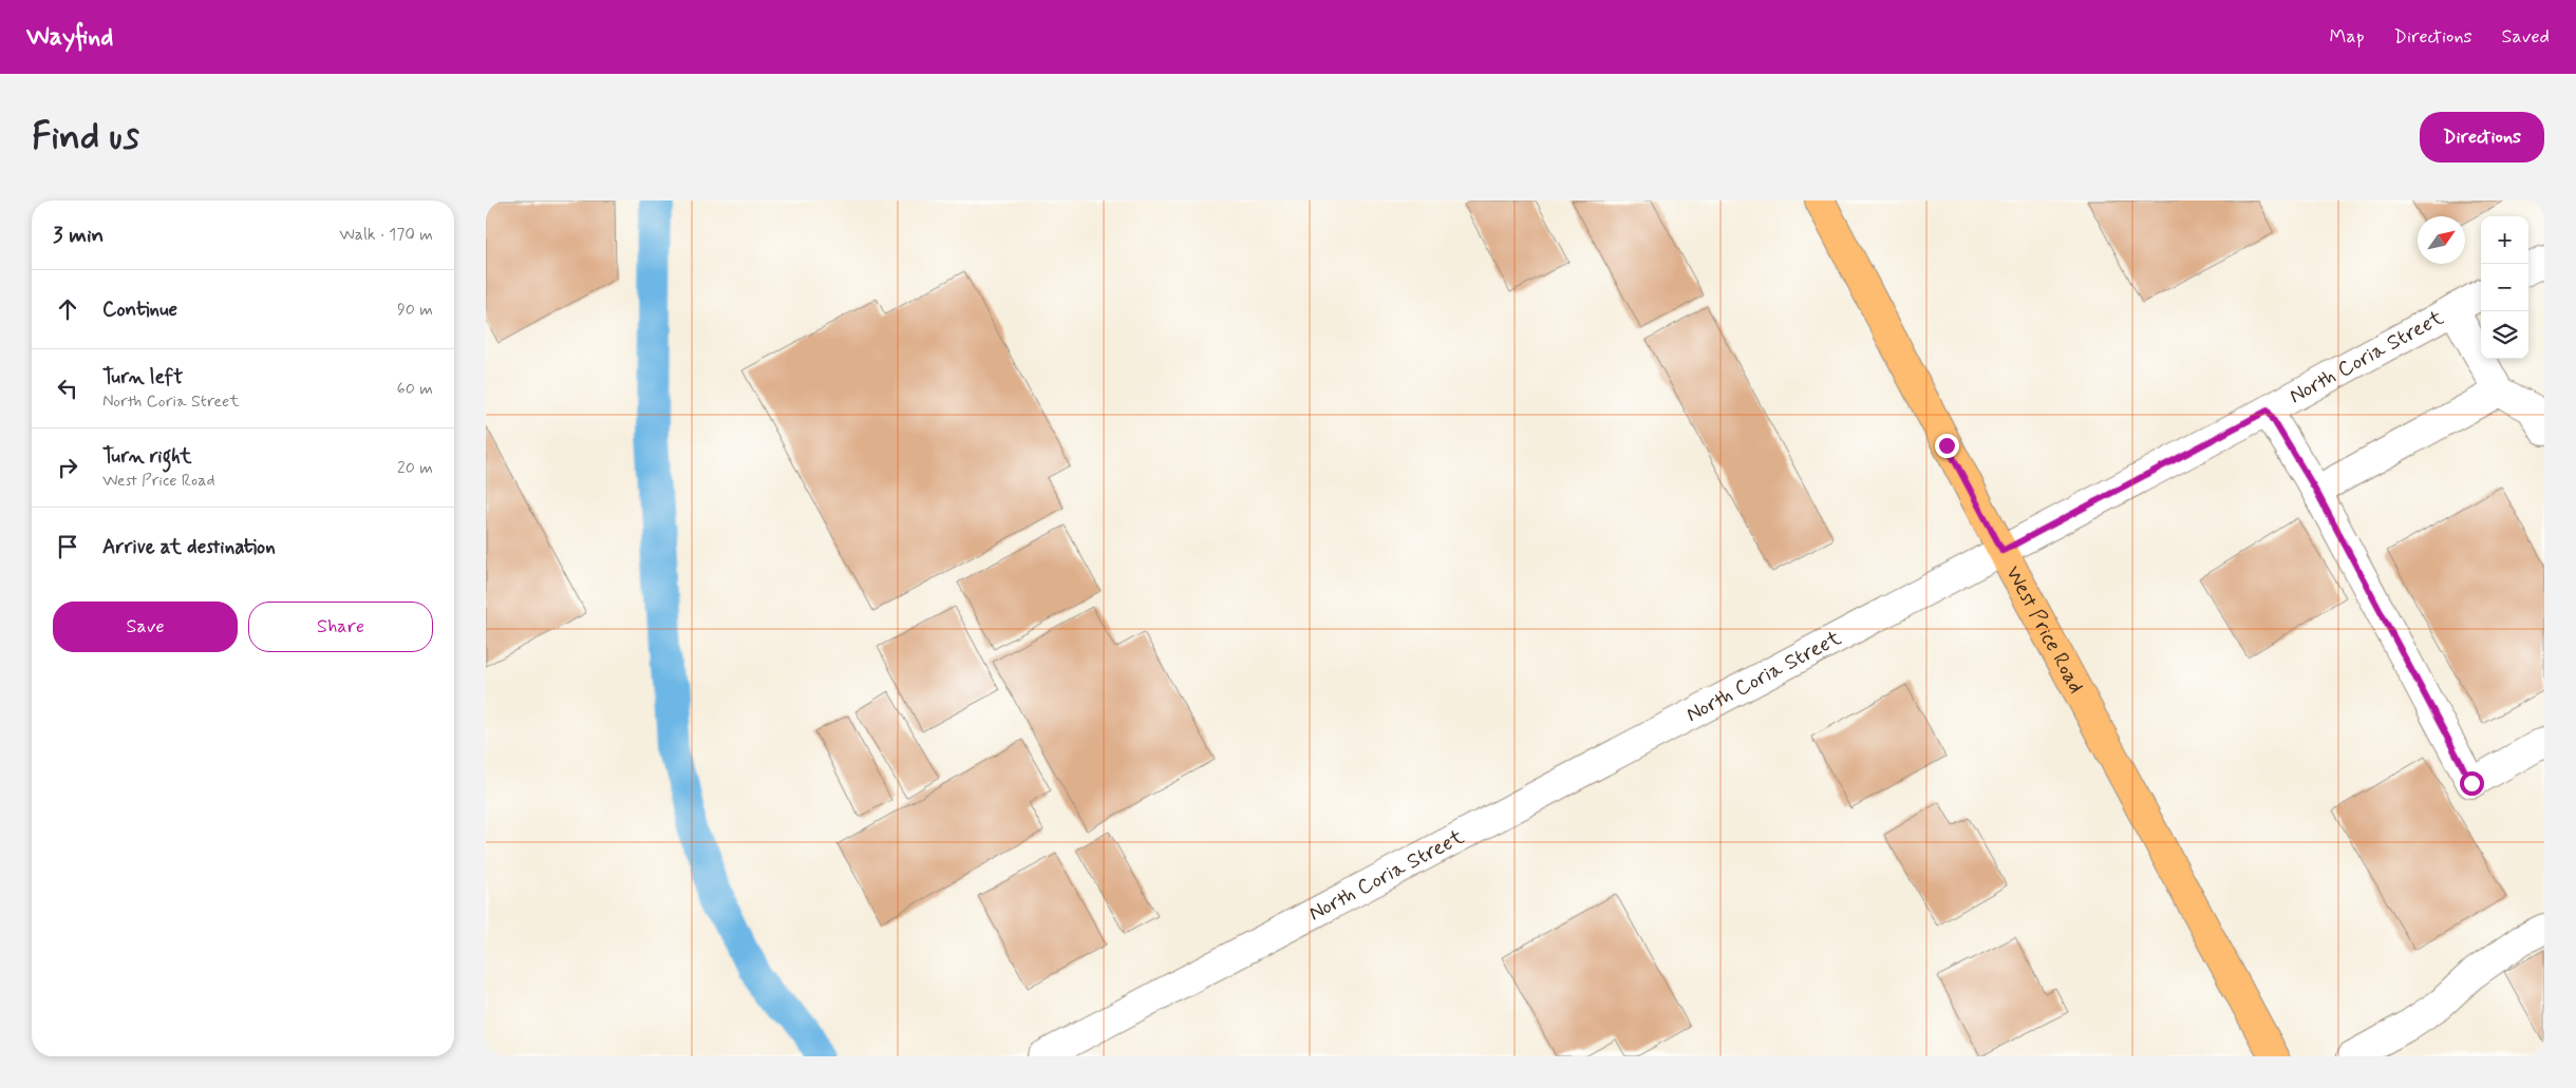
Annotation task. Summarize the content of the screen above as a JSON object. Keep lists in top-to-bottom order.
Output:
{
  "streets": {
    "main road": ["West Price Road"],
    "street": ["North Coria Street"]
  },
  "crossings": [
    ["North Coria Street", "West Price Road"]
  ],
  "north": "top right",
  "page": {
    "header": "Wayfind",
    "nav": ["Map", "Directions", "Saved"],
    "buttons": [
      "Directions",
      ["Save", "Share"]
    ],
    "title": "Find us",
    "heading": ["3 min", "Walk · 170 m"],
    "map_buttons": ["+", "−"],
    "list": [
      ["Continue", "90 m"],
      ["Turn left", "North Coria Street", "60 m"],
      ["Turn right", "West Price Road", "20 m"],
      "Arrive at destination"
    ]
  }
}
